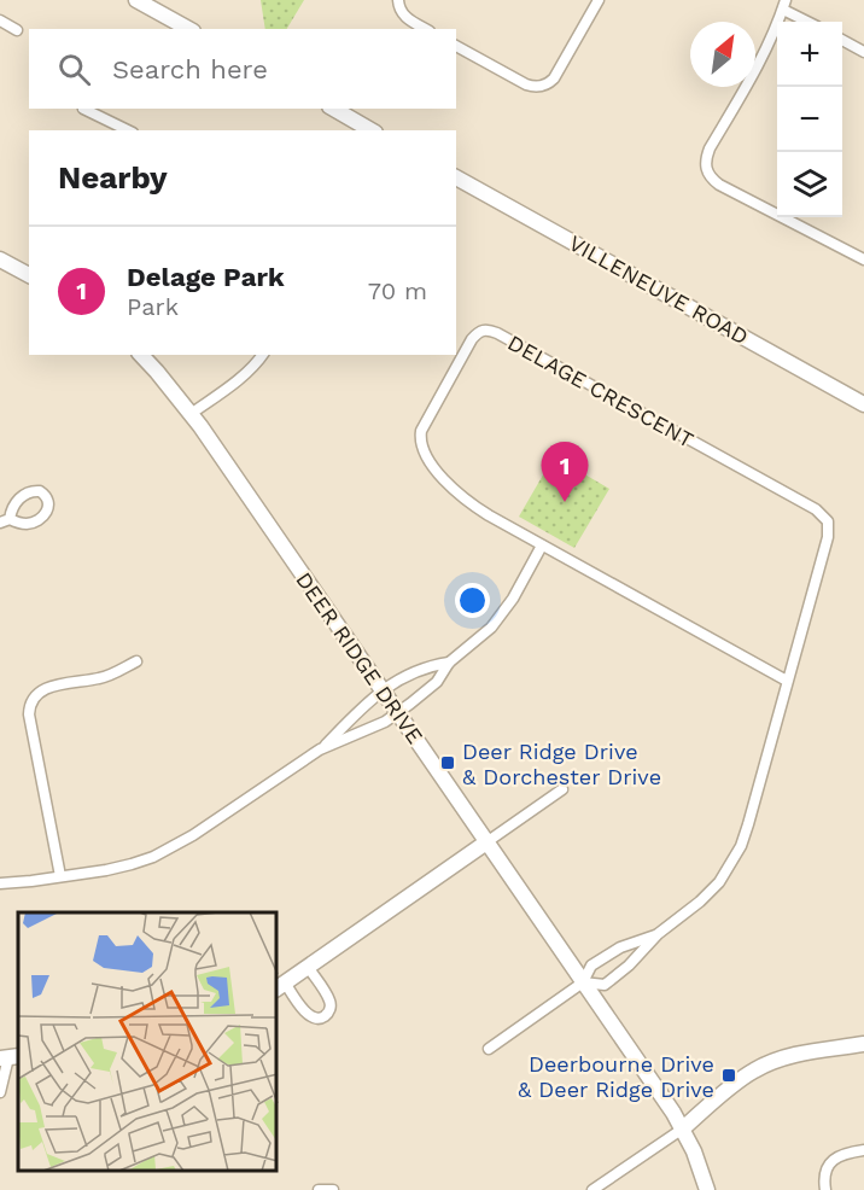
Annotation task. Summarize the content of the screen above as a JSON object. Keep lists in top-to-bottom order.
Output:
{
  "streets": {
    "street": ["VILLENEUVE ROAD", "DELAGE CRESCENT", "DEER RIDGE DRIVE"]
  },
  "crossings": [
    ["DELAGE CRESCENT", "DEER RIDGE DRIVE"]
  ],
  "places": {
    "transit": ["Deer Ridge Drive & Dorchester Drive", "Deerbourne Drive & Deer Ridge Drive"]
  },
  "north": "top right",
  "page": {
    "map_buttons": ["+", "−"],
    "search": "Search here",
    "heading": "Nearby",
    "list": [
      {
        "mark": "1",
        "name": "Delage Park",
        "note": "Park",
        "value": "70 m"
      }
    ],
    "pins": "1"
  }
}
